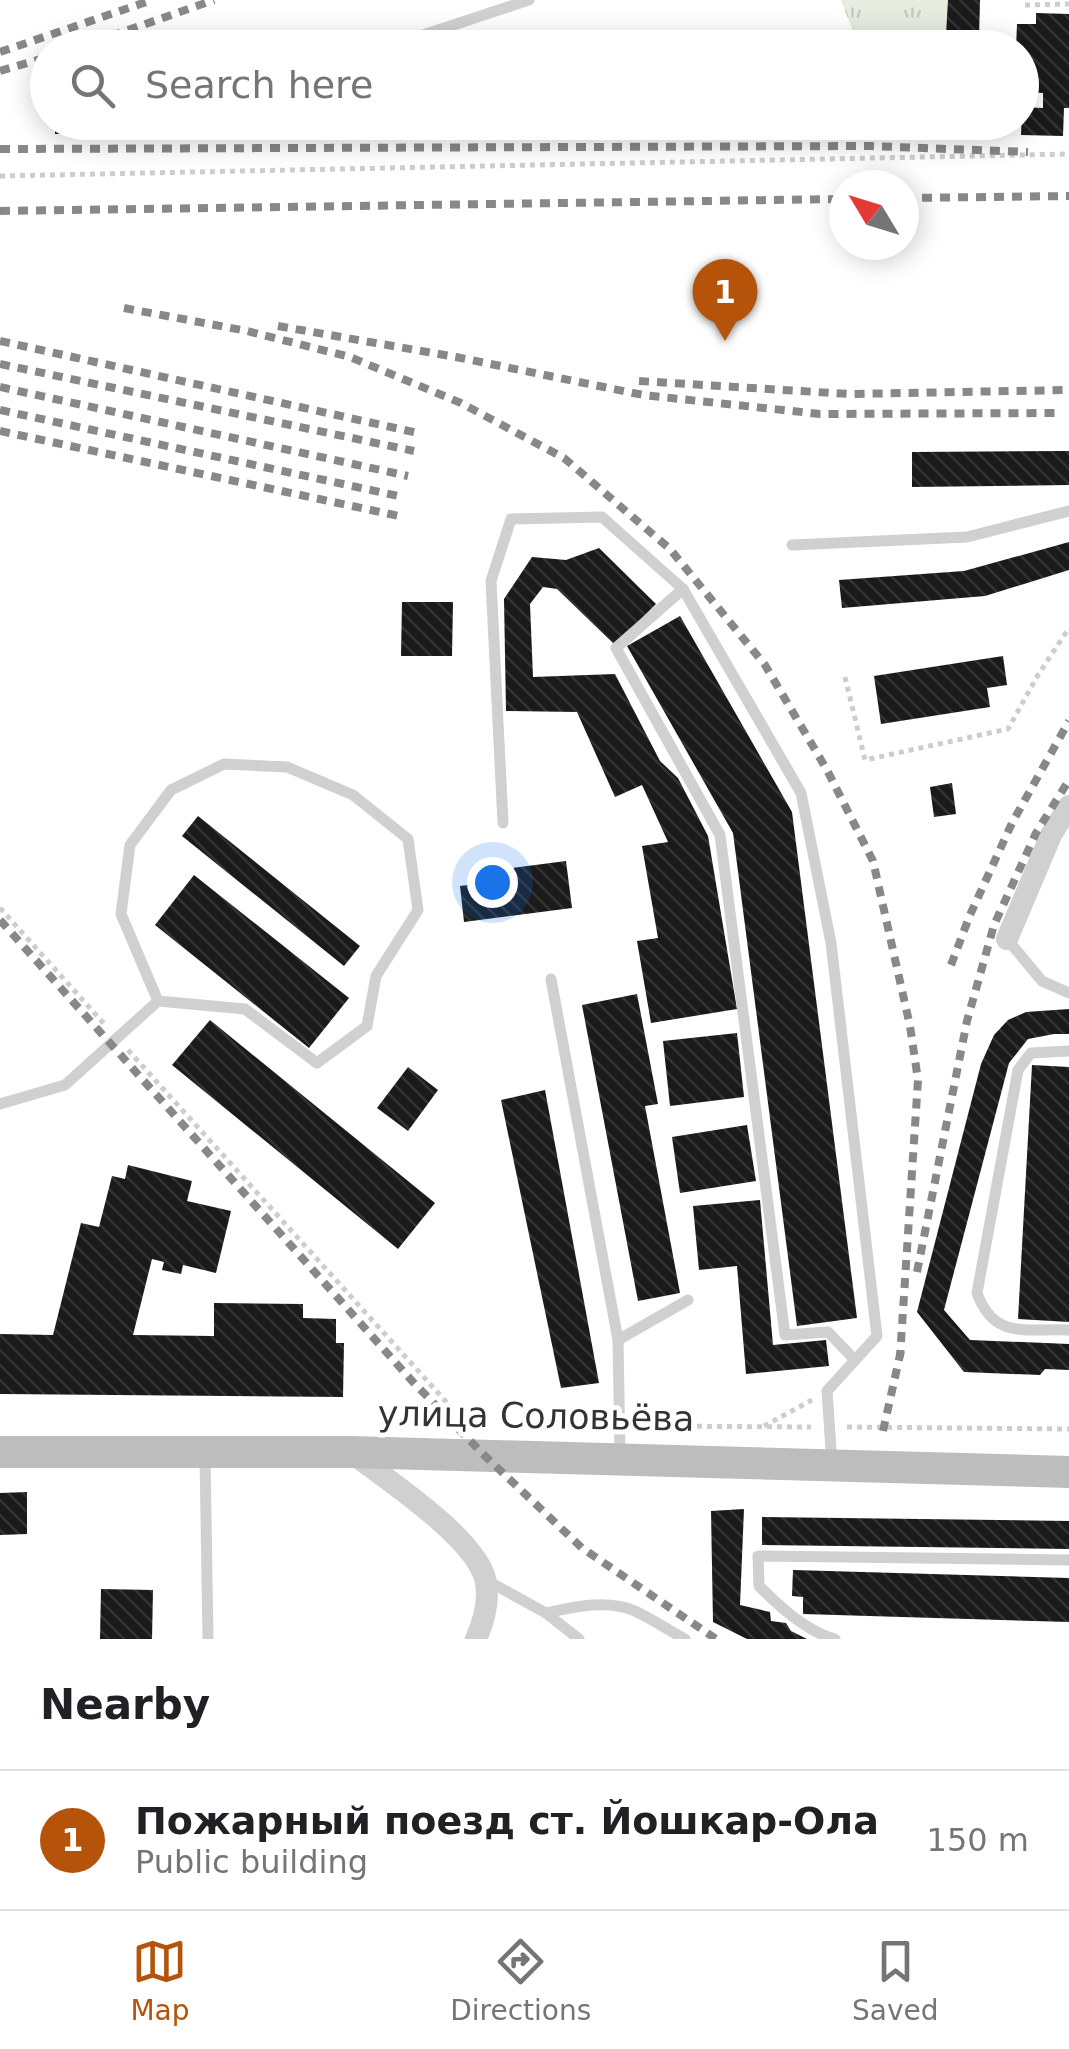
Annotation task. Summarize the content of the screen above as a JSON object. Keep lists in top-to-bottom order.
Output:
{
  "streets": {
    "street": ["улица Соловьёва"]
  },
  "north": "top left",
  "page": {
    "search": "Search here",
    "pins": "1",
    "heading": "Nearby",
    "list": [
      {
        "mark": "1",
        "name": "Пожарный поезд ст. Йошкар-Ола",
        "note": "Public building",
        "value": "150 m"
      }
    ],
    "nav": ["Map", "Directions", "Saved"]
  }
}
